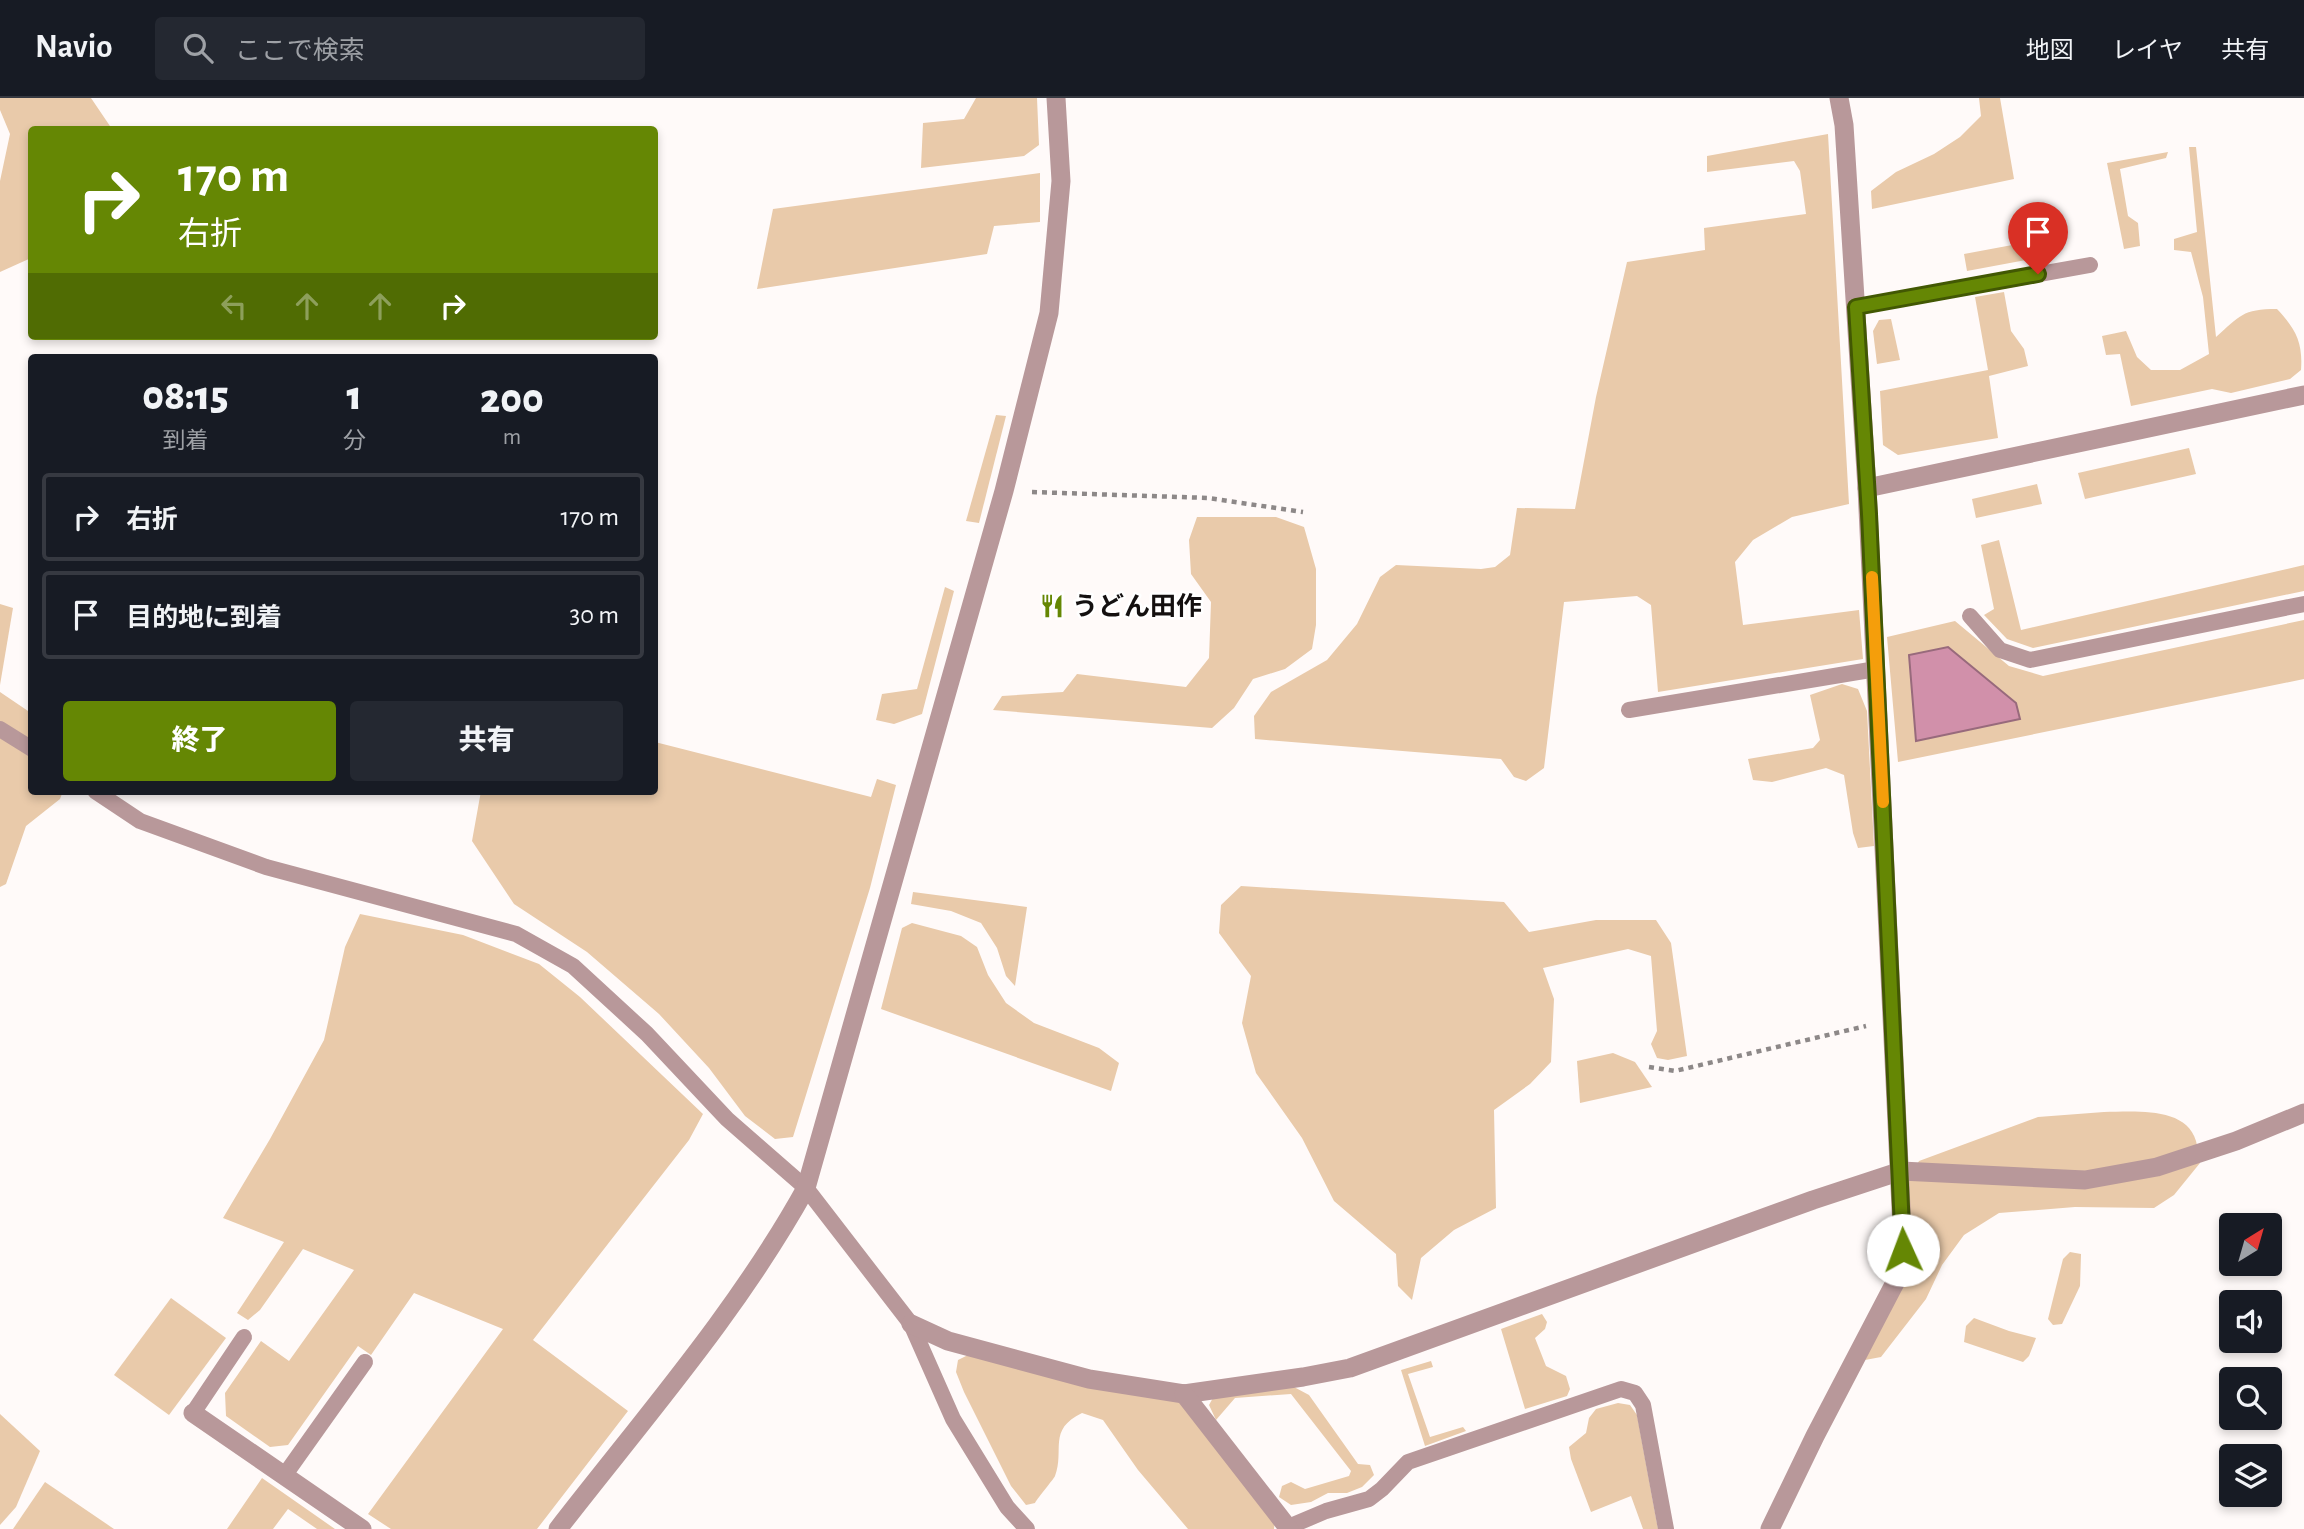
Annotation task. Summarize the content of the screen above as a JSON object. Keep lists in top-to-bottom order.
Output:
{
  "places": {
    "restaurant": ["うどん田作"]
  },
  "north": "top right",
  "page": {
    "header": "Navio",
    "search": "ここで検索",
    "nav": ["地図", "レイヤ", "共有"],
    "turn": ["170 m", "右折"],
    "eta": [
      "08:15",
      "到着",
      "1",
      "分",
      "200",
      "m"
    ],
    "list": [
      {
        "name": "右折",
        "value": "170 m"
      },
      {
        "name": "目的地に到着",
        "value": "30 m"
      }
    ],
    "buttons": ["終了", "共有"]
  }
}
